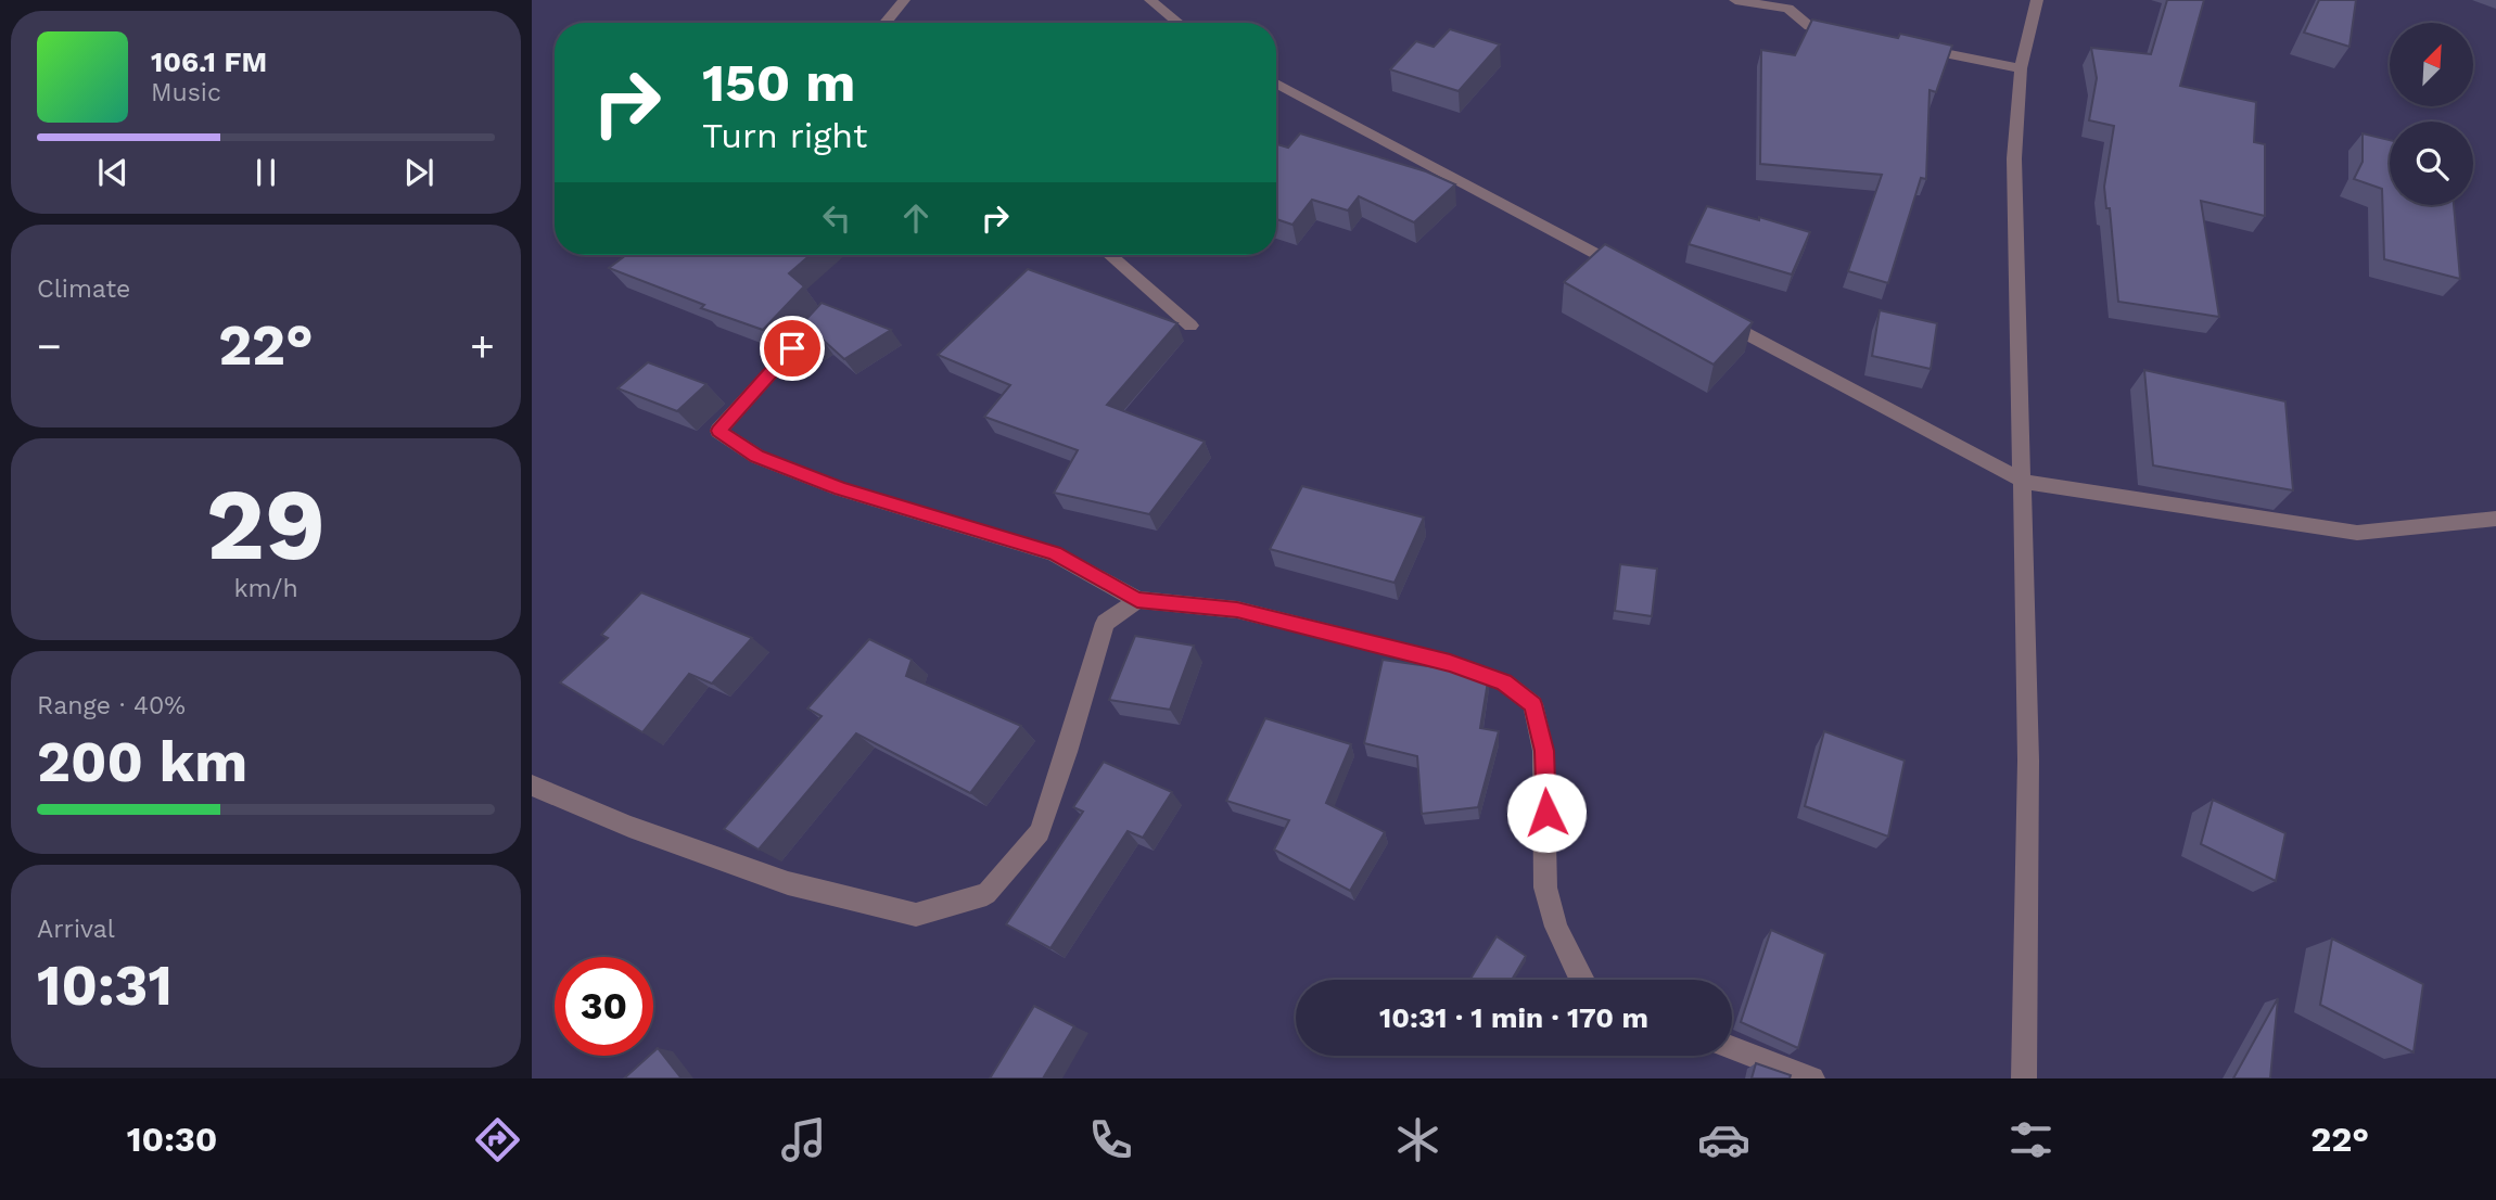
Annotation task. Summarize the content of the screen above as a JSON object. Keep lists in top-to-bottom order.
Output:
{
  "north": "top right",
  "page": {
    "turn": ["150 m", "Turn right"],
    "song": ["106.1 FM", "Music"],
    "tile": [
      "Climate",
      ["29", "km/h"],
      ["Range · 40%", "200 km"],
      ["Arrival", "10:31"]
    ],
    "heat": ["−", "22°", "+"],
    "limit": "30",
    "trip": "10:31 · 1 min · 170 m",
    "tabs": ["10:30", "22°"]
  }
}
